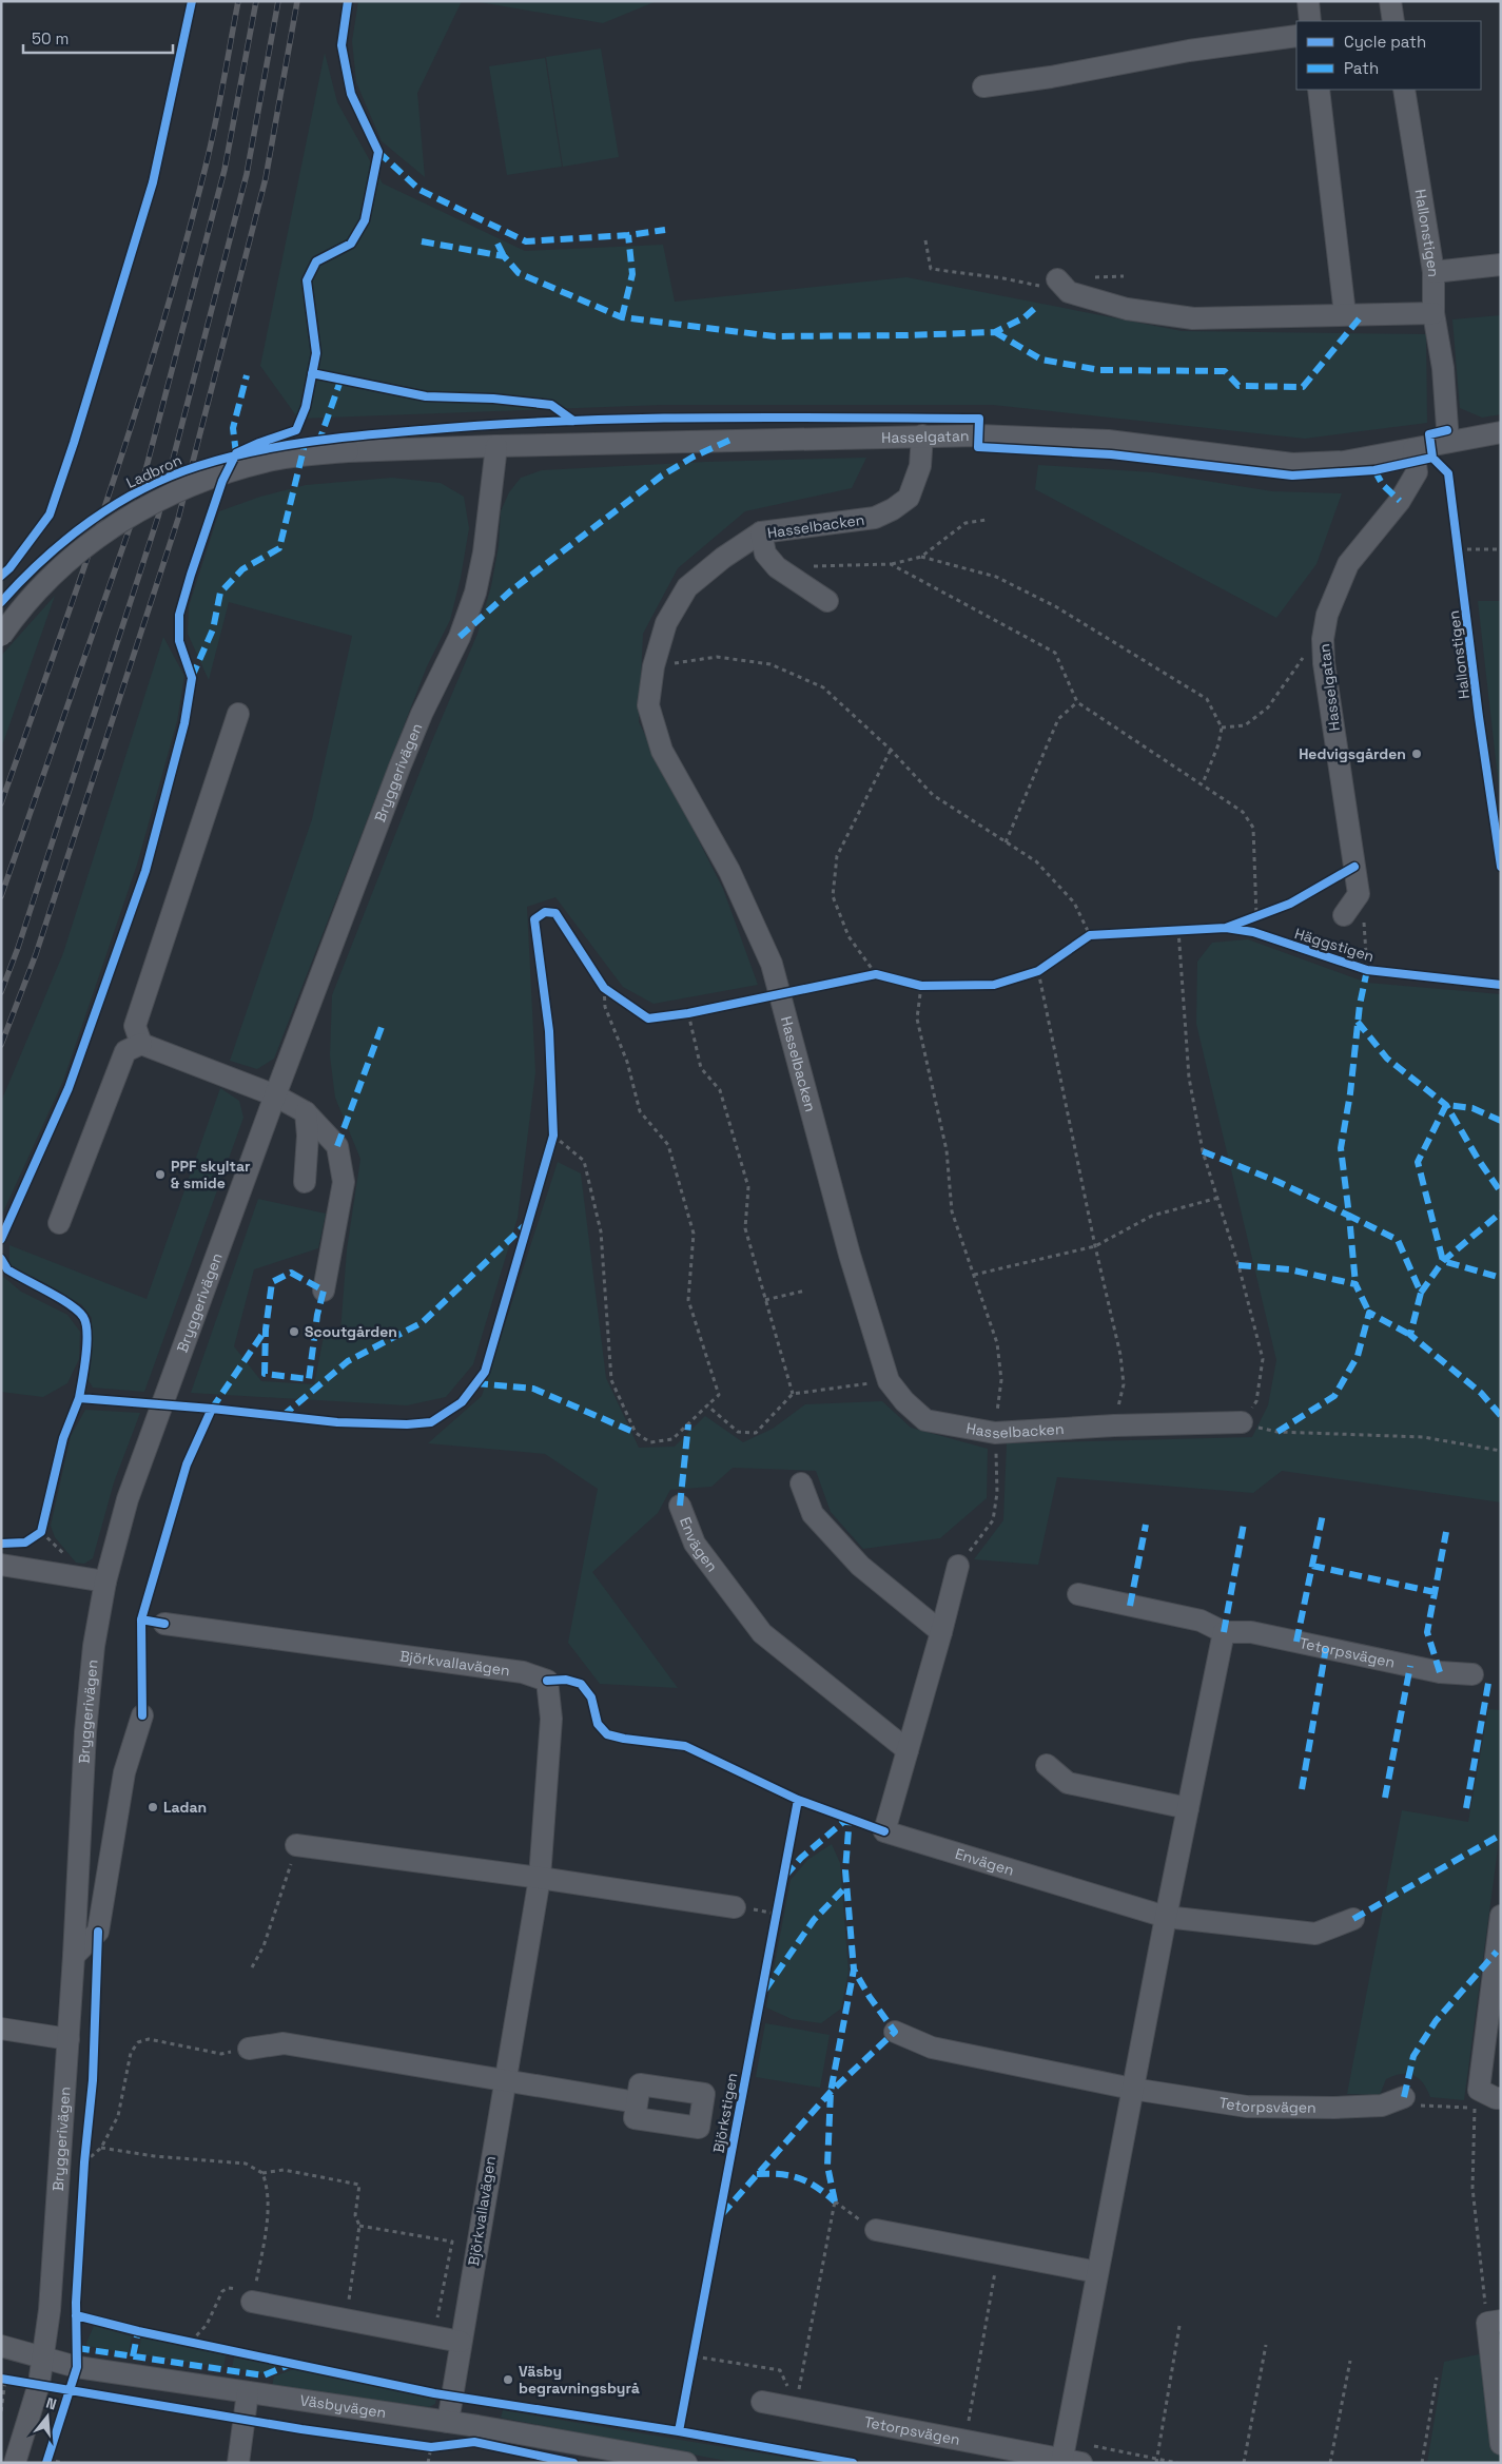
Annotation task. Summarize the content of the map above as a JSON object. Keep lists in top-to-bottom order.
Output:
{
  "streets": {
    "street": [
      "Hallonstigen",
      "Hasselgatan",
      "Ladbron",
      "Hasselbacken",
      "Bryggerivägen",
      "Envägen",
      "Tetorpsvägen",
      "Björkvallavägen",
      "Väsbyvägen"
    ],
    "cycle path": ["Häggstigen", "Björkstigen"]
  },
  "crossings": [
    ["Hallonstigen", "Hasselgatan"],
    ["Hasselgatan", "Ladbron"],
    ["Hasselgatan", "Hasselbacken"],
    ["Hasselgatan", "Bryggerivägen"],
    ["Ladbron", "Bryggerivägen"],
    ["Bryggerivägen", "Väsbyvägen"],
    ["Björkvallavägen", "Väsbyvägen"]
  ],
  "places": [
    "Hedvigsgården",
    "PPF skyltar & smide",
    "Scoutgården",
    "Ladan",
    "Väsby begravningsbyrå"
  ],
  "legend": ["Cycle path", "Path"],
  "scale_bar": "50 m",
  "north": "top"
}
